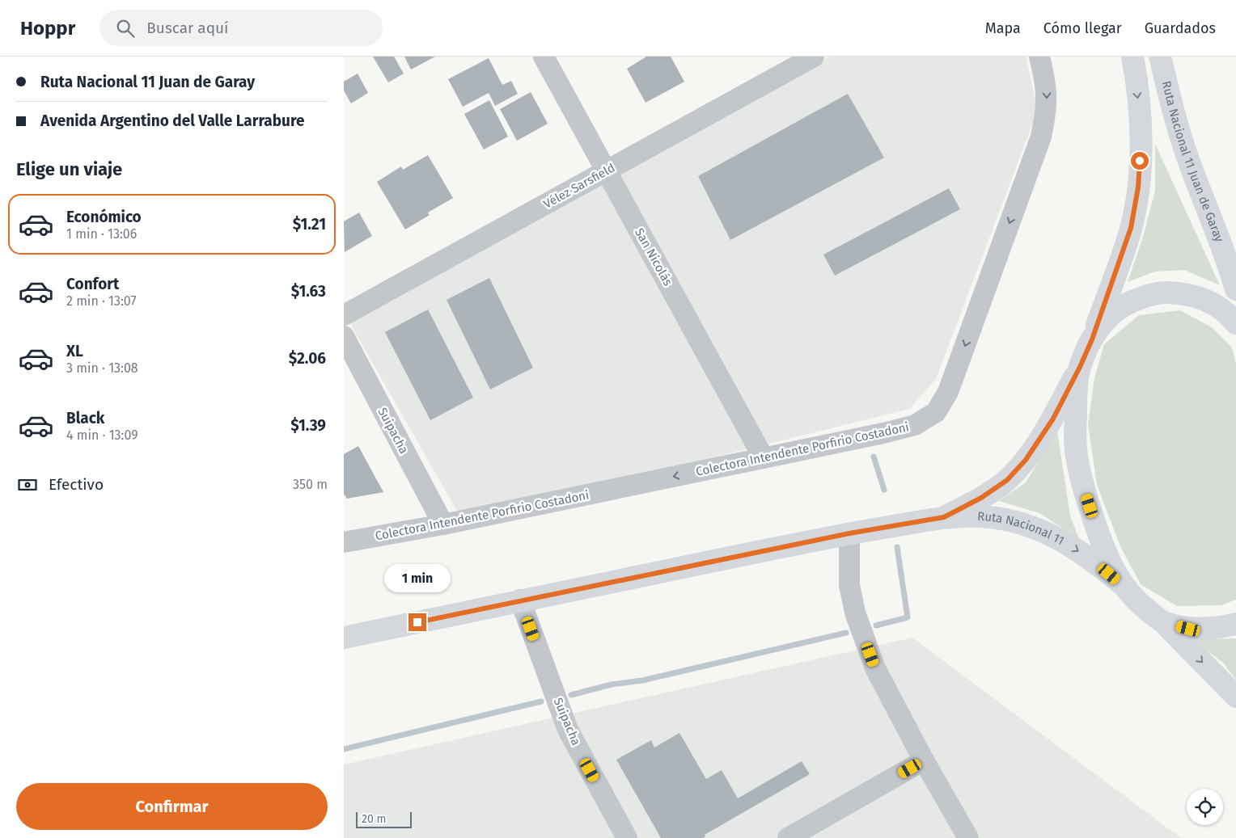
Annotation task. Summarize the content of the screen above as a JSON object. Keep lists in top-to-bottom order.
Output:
{
  "streets": {
    "main road": ["Ruta Nacional 11 Juan de Garay", "Ruta Nacional 11"],
    "street": [
      "Vélez Sarsfield",
      "San Nicolás",
      "Suipacha",
      "Colectora Intendente Porfirio Costadoni"
    ]
  },
  "crossings": [
    ["Vélez Sarsfield", "San Nicolás"],
    ["San Nicolás", "Colectora Intendente Porfirio Costadoni"],
    ["Suipacha", "Colectora Intendente Porfirio Costadoni"]
  ],
  "one_way": ["Colectora Intendente Porfirio Costadoni"],
  "scale_bar": "20 m",
  "page": {
    "header": "Hoppr",
    "search": "Buscar aquí",
    "nav": ["Mapa", "Cómo llegar", "Guardados"],
    "banner": ["Ruta Nacional 11 Juan de Garay", "Avenida Argentino del Valle Larrabure"],
    "heading": "Elige un viaje",
    "list": [
      {
        "name": "Económico",
        "note": "1 min · 13:06",
        "value": "$1.21"
      },
      {
        "name": "Confort",
        "note": "2 min · 13:07",
        "value": "$1.63"
      },
      {
        "name": "XL",
        "note": "3 min · 13:08",
        "value": "$2.06"
      },
      {
        "name": "Black",
        "note": "4 min · 13:09",
        "value": "$1.39"
      }
    ],
    "pay": ["Efectivo", "350 m"],
    "bubble": "1 min",
    "buttons": "Confirmar",
    "scale": "20 m"
  }
}
